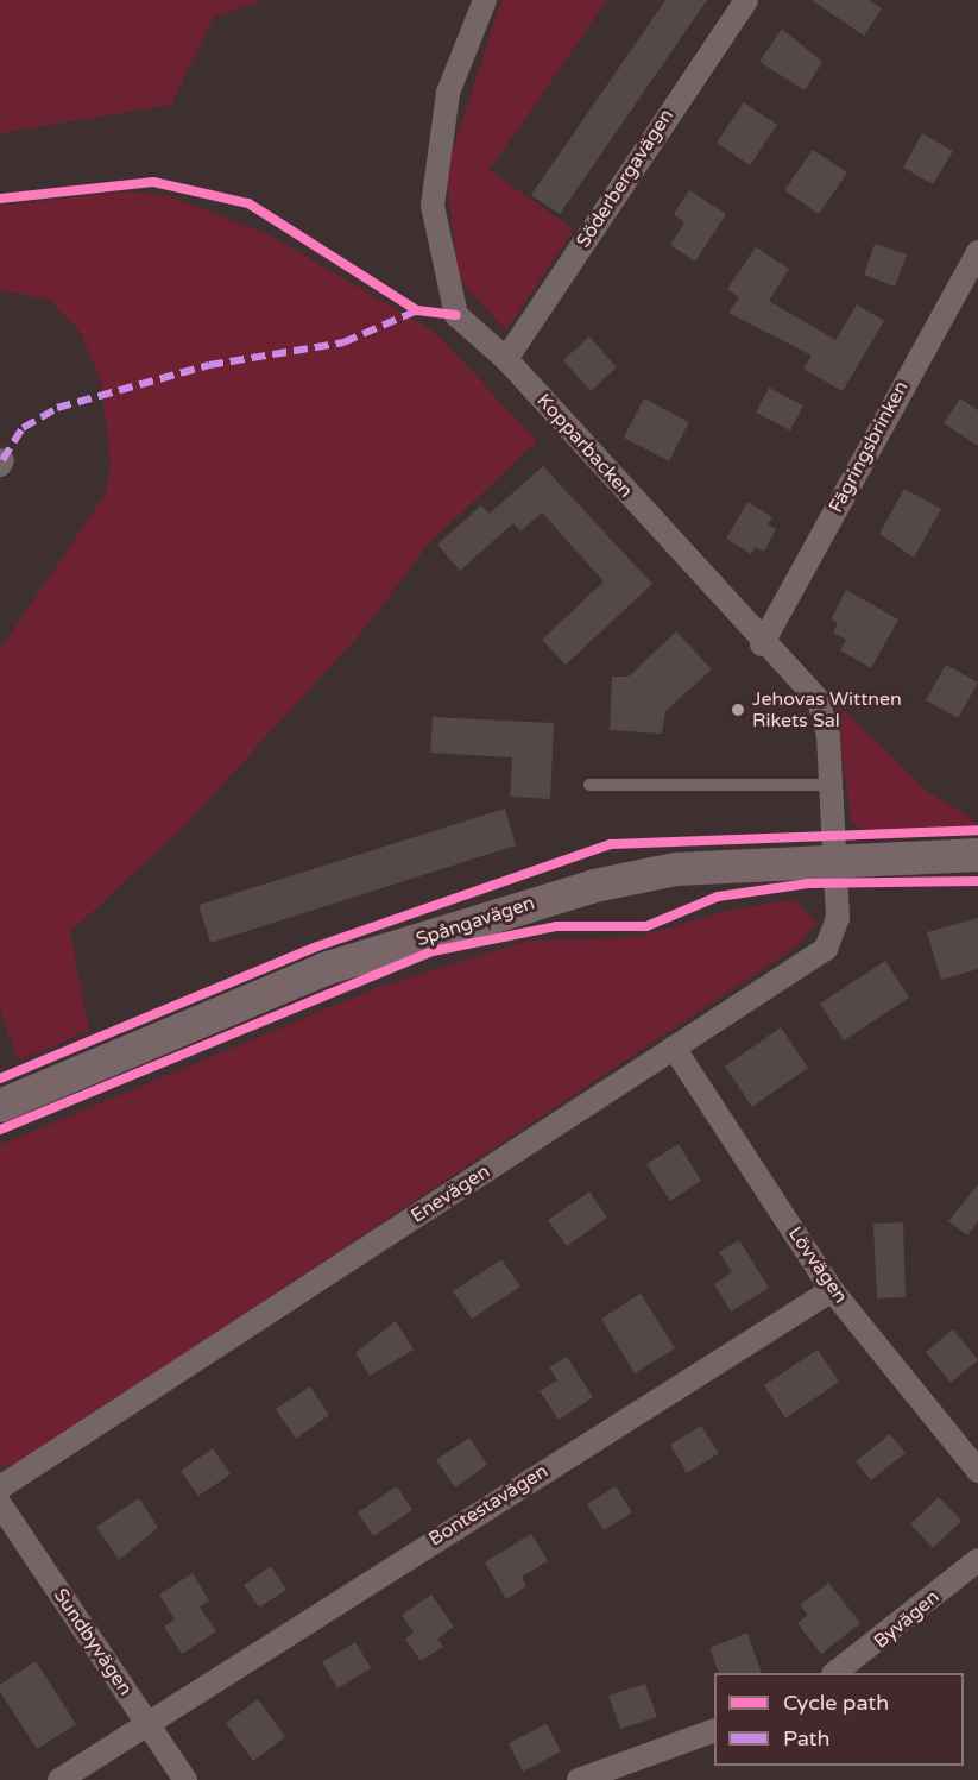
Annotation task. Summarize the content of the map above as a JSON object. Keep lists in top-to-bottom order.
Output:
{
  "streets": {
    "street": [
      "Söderbergavägen",
      "Kopparbacken",
      "Fägringsbrinken",
      "Spångavägen",
      "Enevägen",
      "Lövvägen",
      "Bontestavägen",
      "Byvägen",
      "Sundbyvägen"
    ]
  },
  "crossings": [
    ["Söderbergavägen", "Kopparbacken"],
    ["Kopparbacken", "Fägringsbrinken"],
    ["Kopparbacken", "Spångavägen"],
    ["Kopparbacken", "Enevägen"],
    ["Spångavägen", "Enevägen"],
    ["Enevägen", "Lövvägen"],
    ["Lövvägen", "Bontestavägen"],
    ["Bontestavägen", "Sundbyvägen"]
  ],
  "places": ["Jehovas Wittnen Rikets Sal"],
  "legend": ["Cycle path", "Path"]
}
